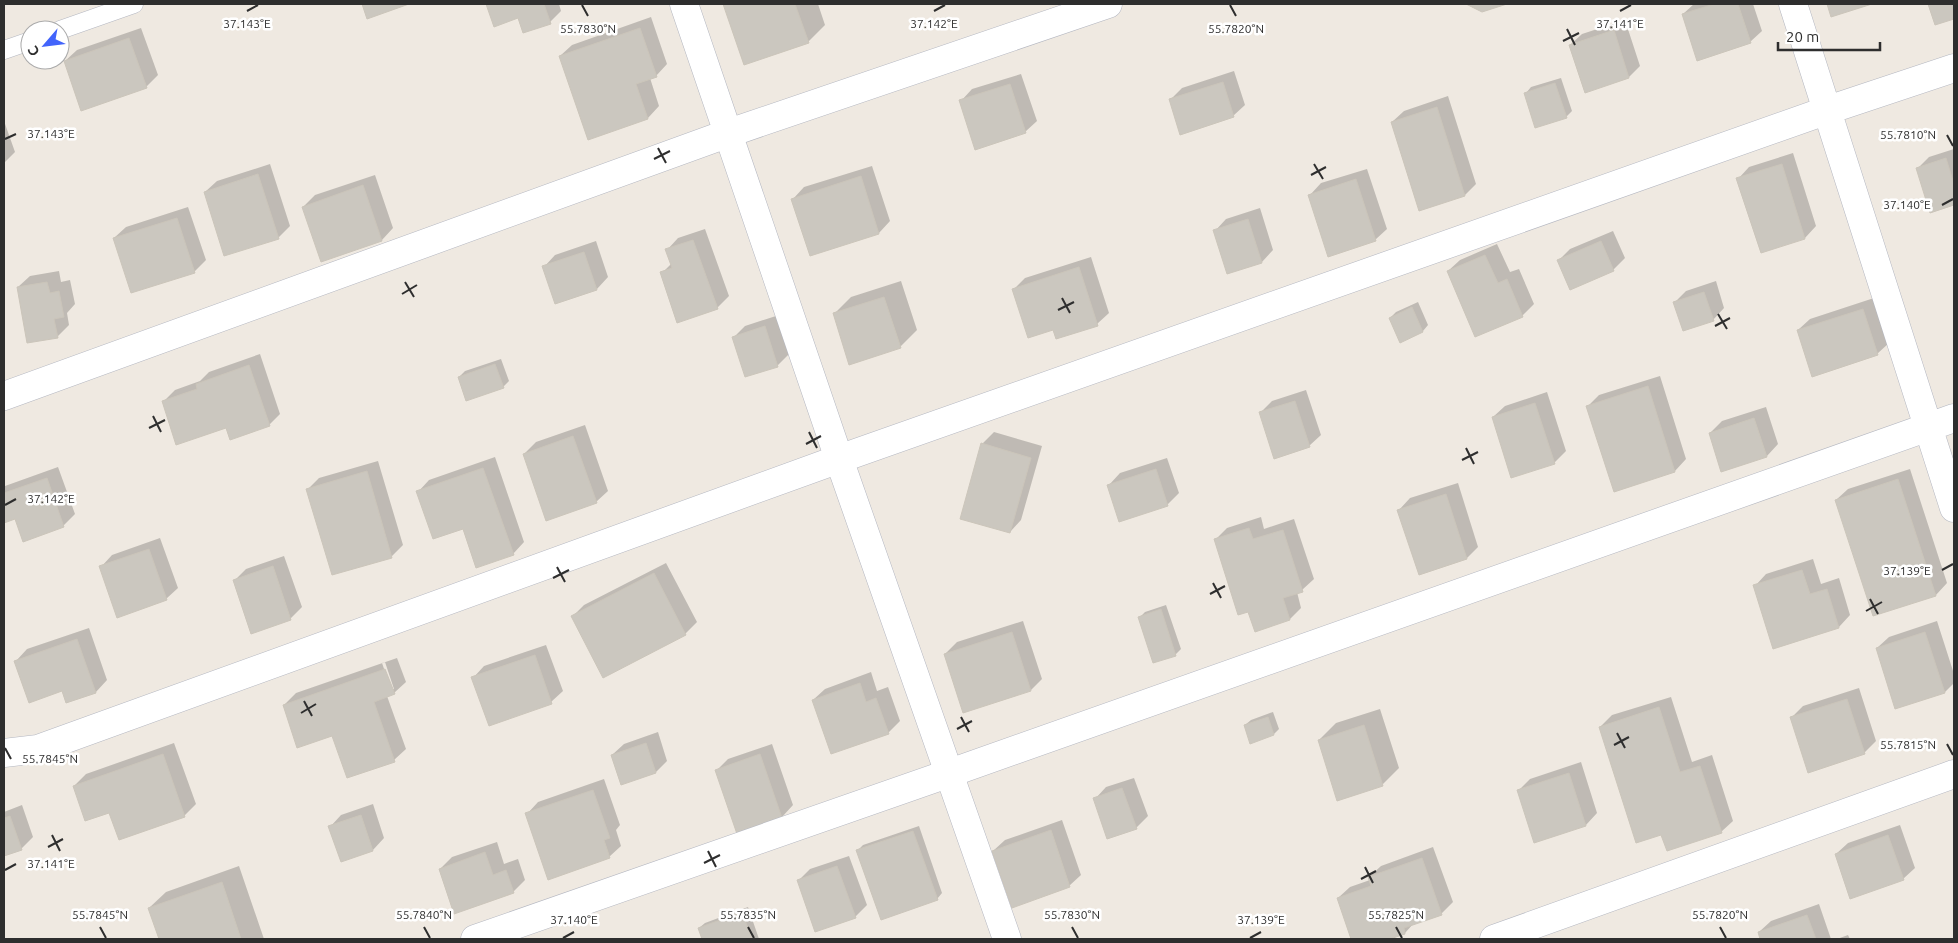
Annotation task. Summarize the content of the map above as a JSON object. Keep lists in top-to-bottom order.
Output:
{
  "scale_bar": "20 m",
  "north": "bottom left",
  "coordinates": [
    "37.142°E",
    "37.143°E",
    "37.141°E",
    "55.7820°N",
    "55.7830°N",
    "55.7810°N",
    "37.140°E",
    "37.139°E",
    "55.7815°N",
    "55.7845°N",
    "55.7840°N",
    "55.7835°N",
    "55.7825°N"
  ]
}
